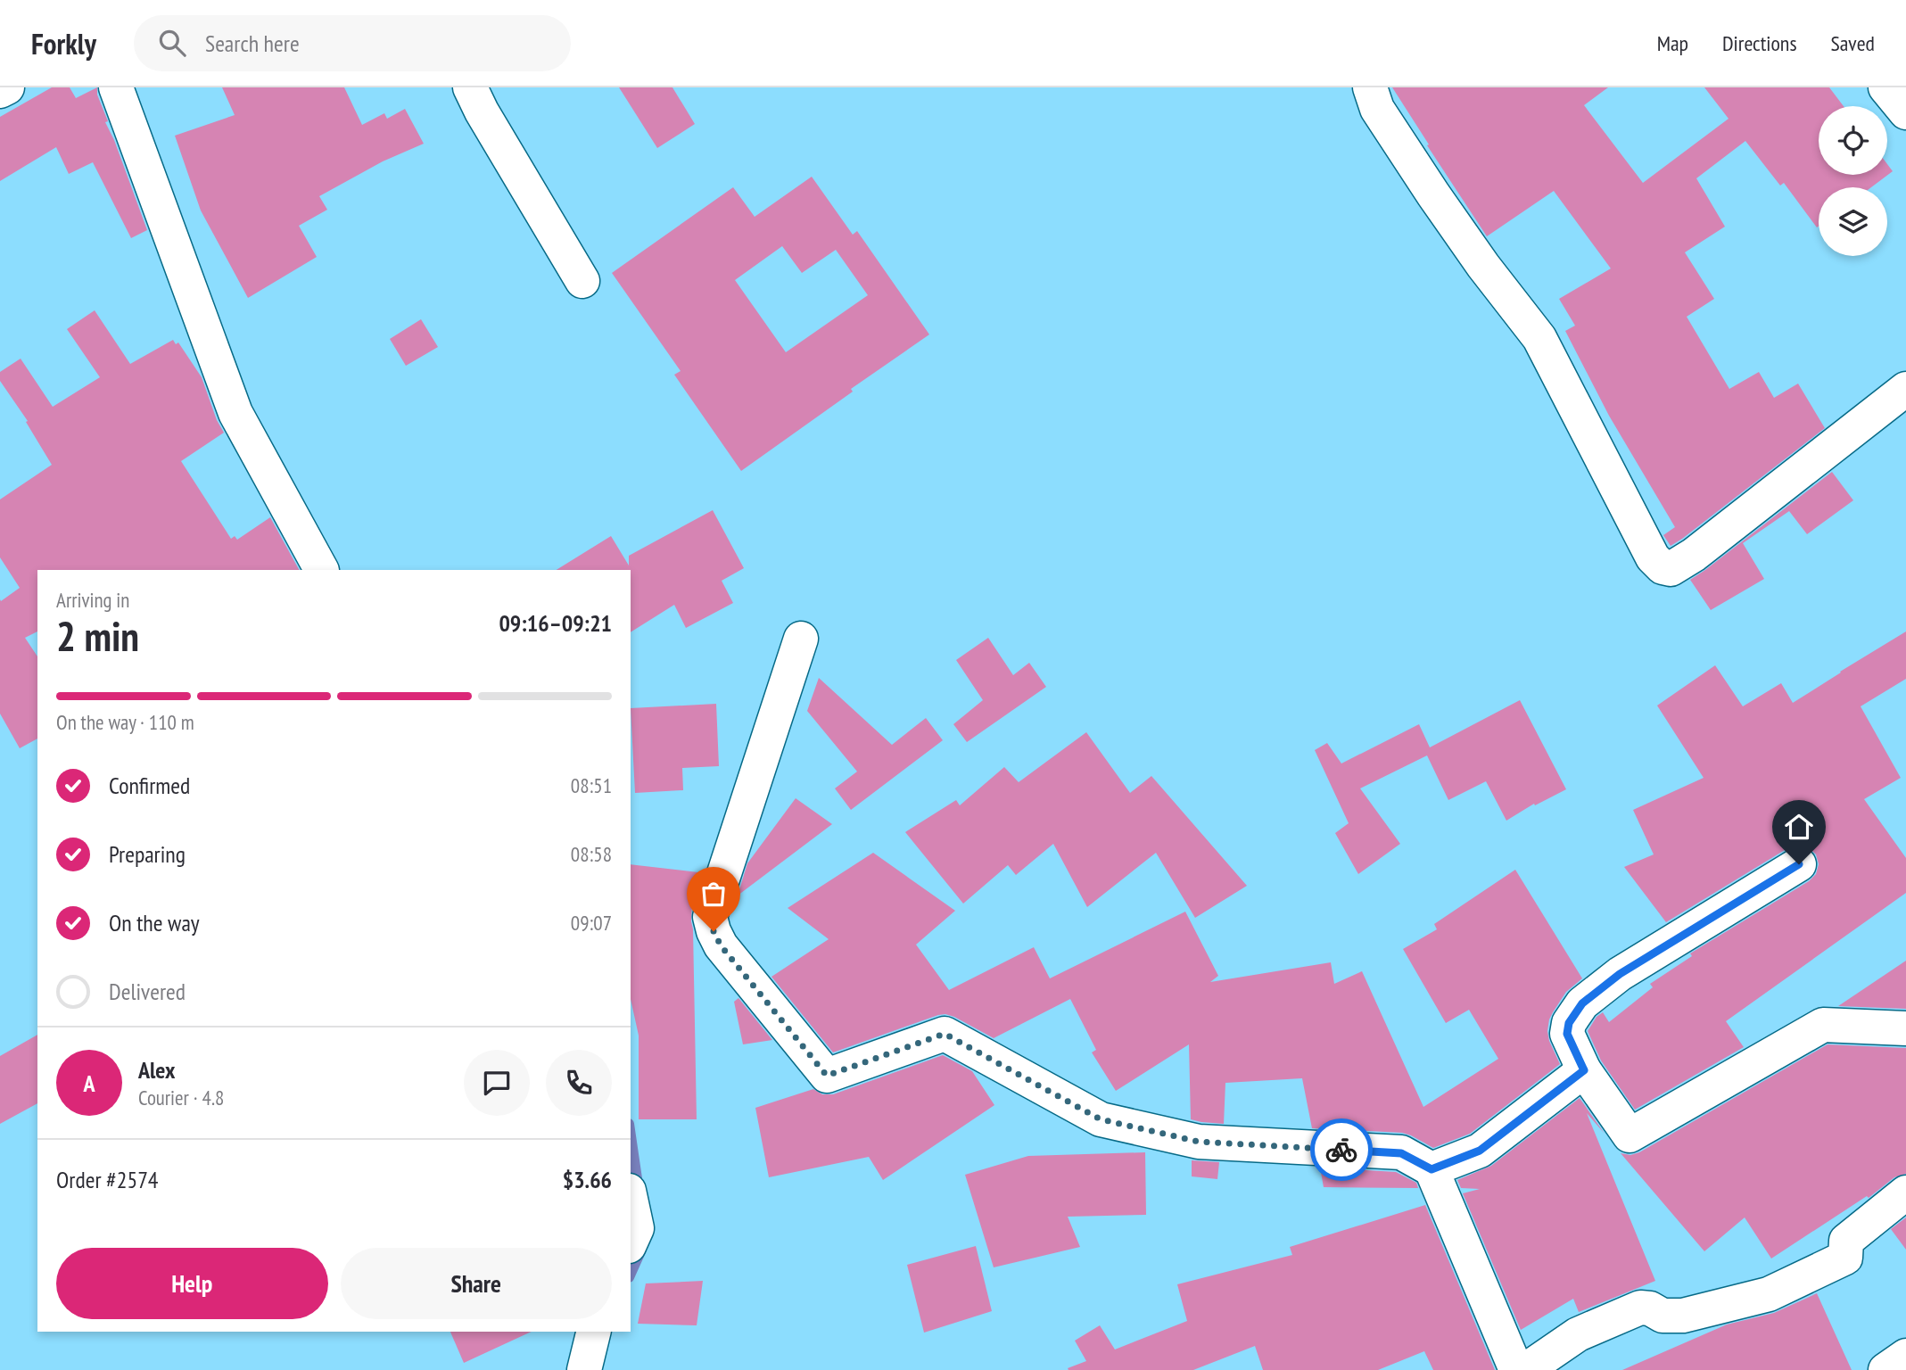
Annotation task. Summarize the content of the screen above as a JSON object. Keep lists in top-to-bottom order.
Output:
{
  "page": {
    "header": "Forkly",
    "search": "Search here",
    "nav": ["Map", "Directions", "Saved"],
    "heading": ["2 min", "Arriving in", "09:16–09:21"],
    "panel": [
      "Alex",
      "Courier · 4.8",
      "Order #2574",
      "$3.66"
    ],
    "bar": "On the way · 110 m",
    "list": [
      ["Confirmed", "08:51"],
      ["Preparing", "08:58"],
      ["On the way", "09:07"],
      "Delivered"
    ],
    "round": "A",
    "buttons": ["Help", "Share"]
  }
}
